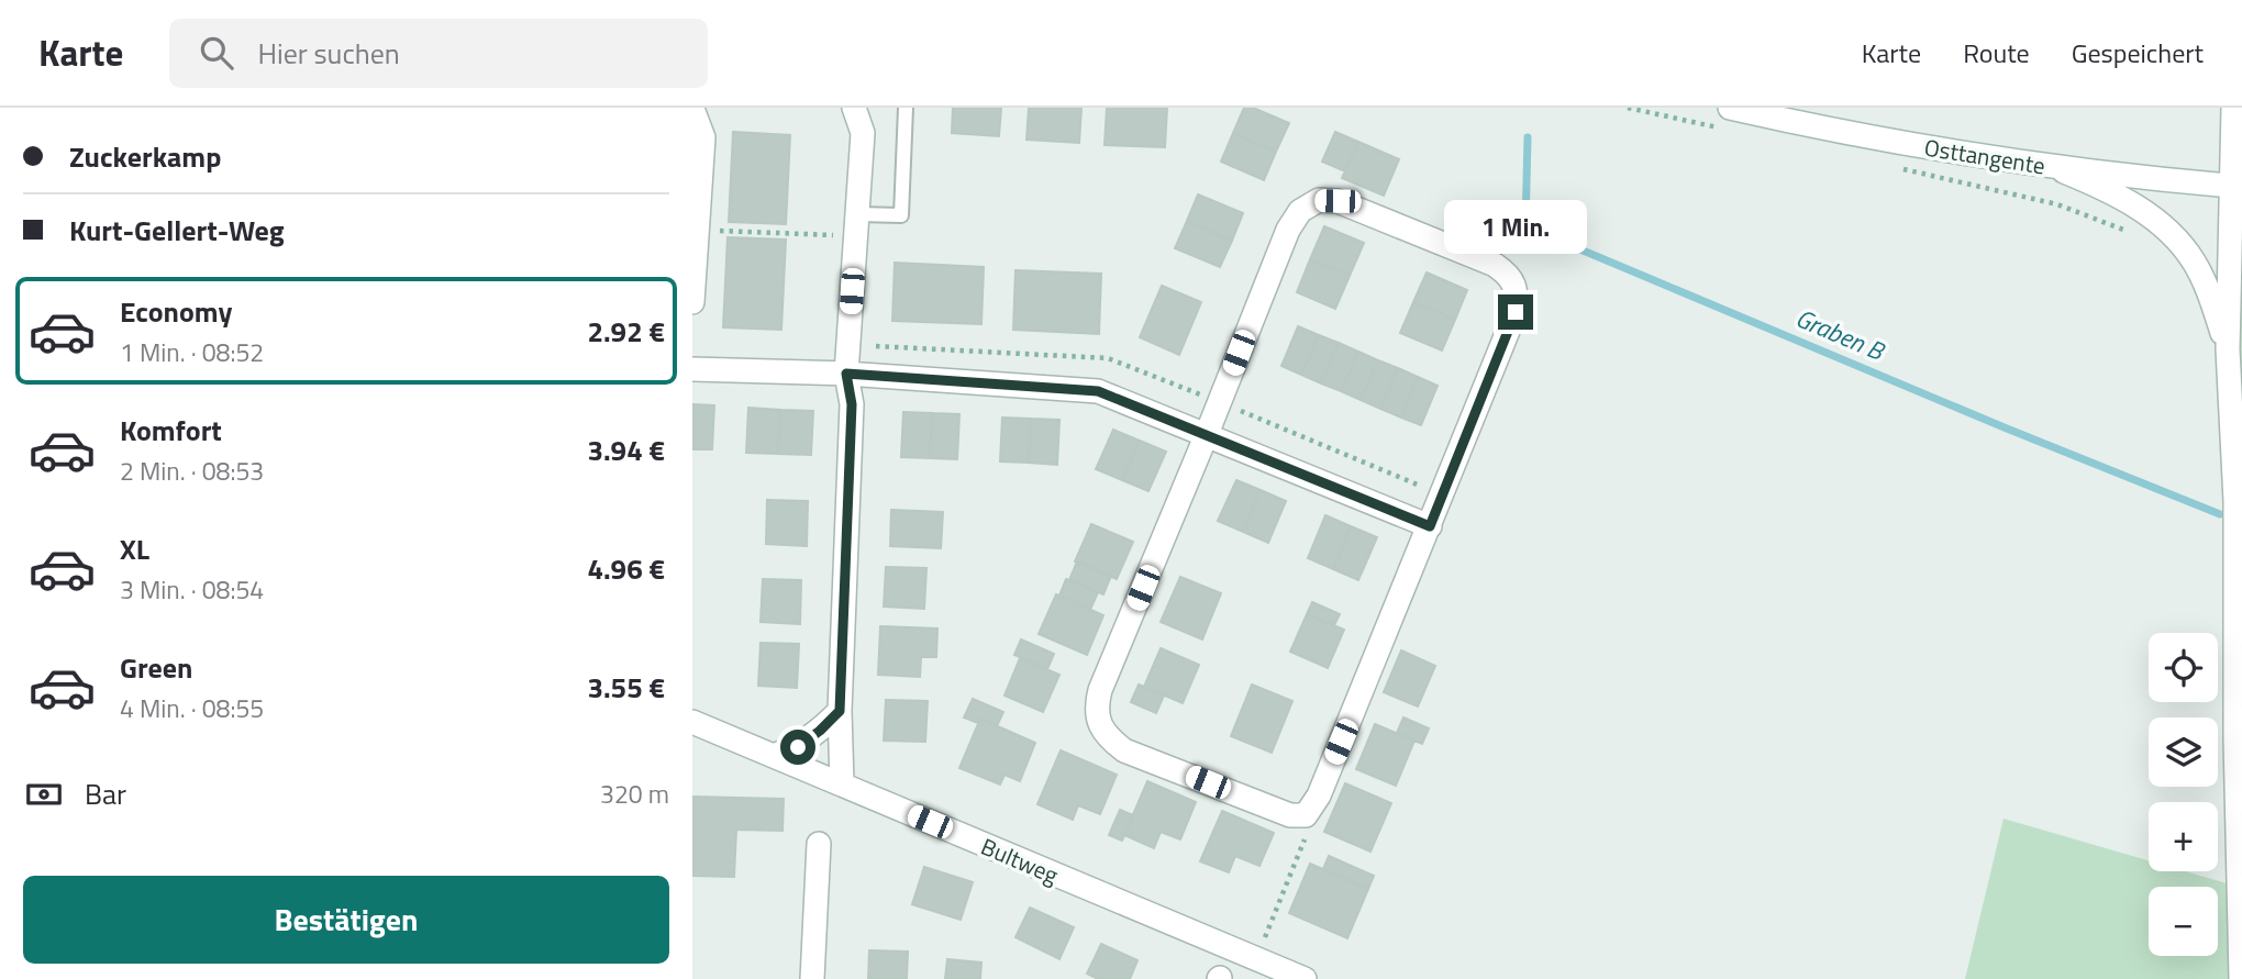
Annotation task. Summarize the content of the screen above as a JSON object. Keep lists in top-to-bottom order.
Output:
{
  "streets": {
    "street": ["Osttangente", "Bultweg"]
  },
  "water": ["Graben B"],
  "page": {
    "header": "Karte",
    "search": "Hier suchen",
    "nav": ["Karte", "Route", "Gespeichert"],
    "banner": ["Zuckerkamp", "Kurt-Gellert-Weg"],
    "bubble": "1 Min.",
    "list": [
      {
        "name": "Economy",
        "note": "1 Min. · 08:52",
        "value": "2.92 €"
      },
      {
        "name": "Komfort",
        "note": "2 Min. · 08:53",
        "value": "3.94 €"
      },
      {
        "name": "XL",
        "note": "3 Min. · 08:54",
        "value": "4.96 €"
      },
      {
        "name": "Green",
        "note": "4 Min. · 08:55",
        "value": "3.55 €"
      }
    ],
    "map_buttons": ["+", "−"],
    "pay": ["Bar", "320 m"],
    "buttons": "Bestätigen"
  }
}
